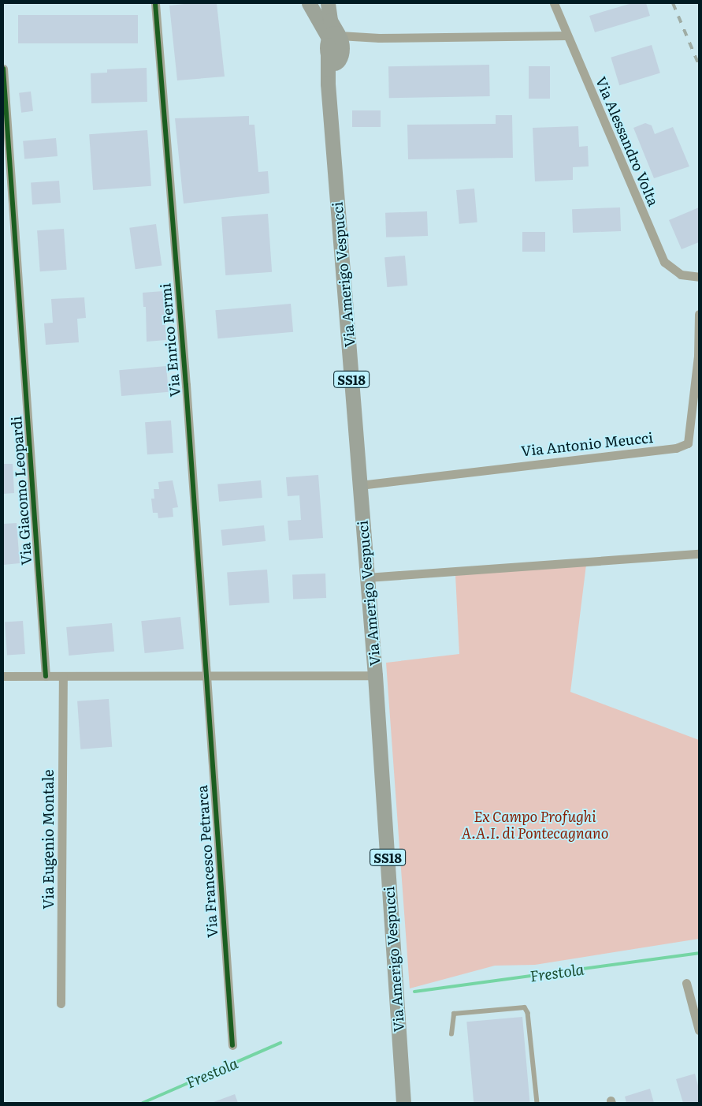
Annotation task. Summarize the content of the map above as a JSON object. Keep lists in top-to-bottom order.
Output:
{
  "streets": {
    "main road": ["Via Amerigo Vespucci", "SS18"],
    "street": [
      "Via Alessandro Volta",
      "Via Enrico Fermi",
      "Via Antonio Meucci",
      "Via Giacomo Leopardi",
      "Via Eugenio Montale",
      "Via Francesco Petrarca"
    ]
  },
  "crossings": [
    ["Via Amerigo Vespucci", "SS18"],
    ["Via Amerigo Vespucci", "Via Antonio Meucci"],
    ["Via Enrico Fermi", "Via Francesco Petrarca"]
  ],
  "water": ["Frestola"],
  "parks": ["Ex Campo Profughi A.A.I. di Pontecagnano"]
}
